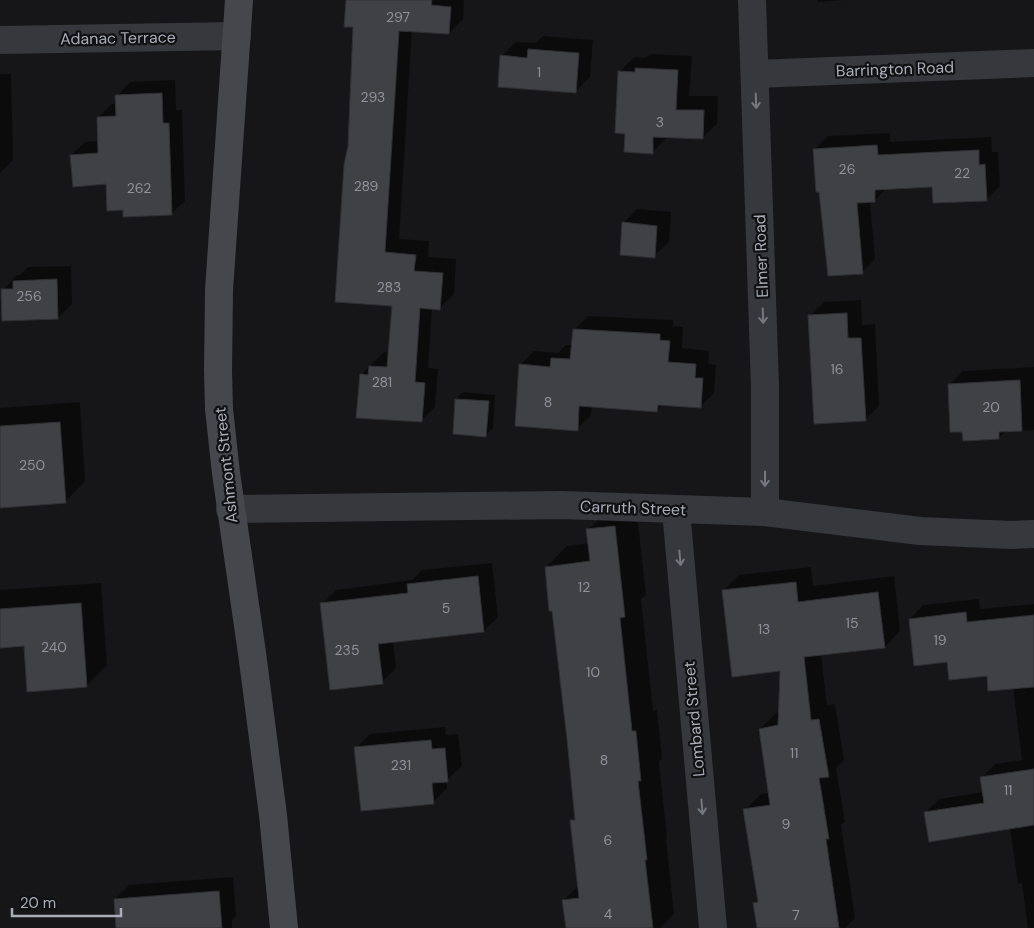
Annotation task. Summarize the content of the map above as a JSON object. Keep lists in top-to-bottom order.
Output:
{
  "streets": {
    "main road": ["Ashmont Street"],
    "street": [
      "Adanac Terrace",
      "Barrington Road",
      "Elmer Road",
      "Carruth Street",
      "Lombard Street"
    ]
  },
  "crossings": [
    ["Adanac Terrace", "Ashmont Street"],
    ["Barrington Road", "Elmer Road"],
    ["Elmer Road", "Carruth Street"],
    ["Ashmont Street", "Carruth Street"],
    ["Carruth Street", "Lombard Street"]
  ],
  "one_way": ["Elmer Road", "Lombard Street"],
  "house_numbers": [
    "297",
    "1",
    "293",
    "3",
    "26",
    "22",
    "289",
    "262",
    "283",
    "256",
    "16",
    "281",
    "8",
    "20",
    "250",
    "12",
    "5",
    "15",
    "13",
    "19",
    "240",
    "235",
    "10",
    "11",
    "8",
    "231",
    "11",
    "9",
    "6",
    "4",
    "7"
  ],
  "scale_bar": "20 m"
}
